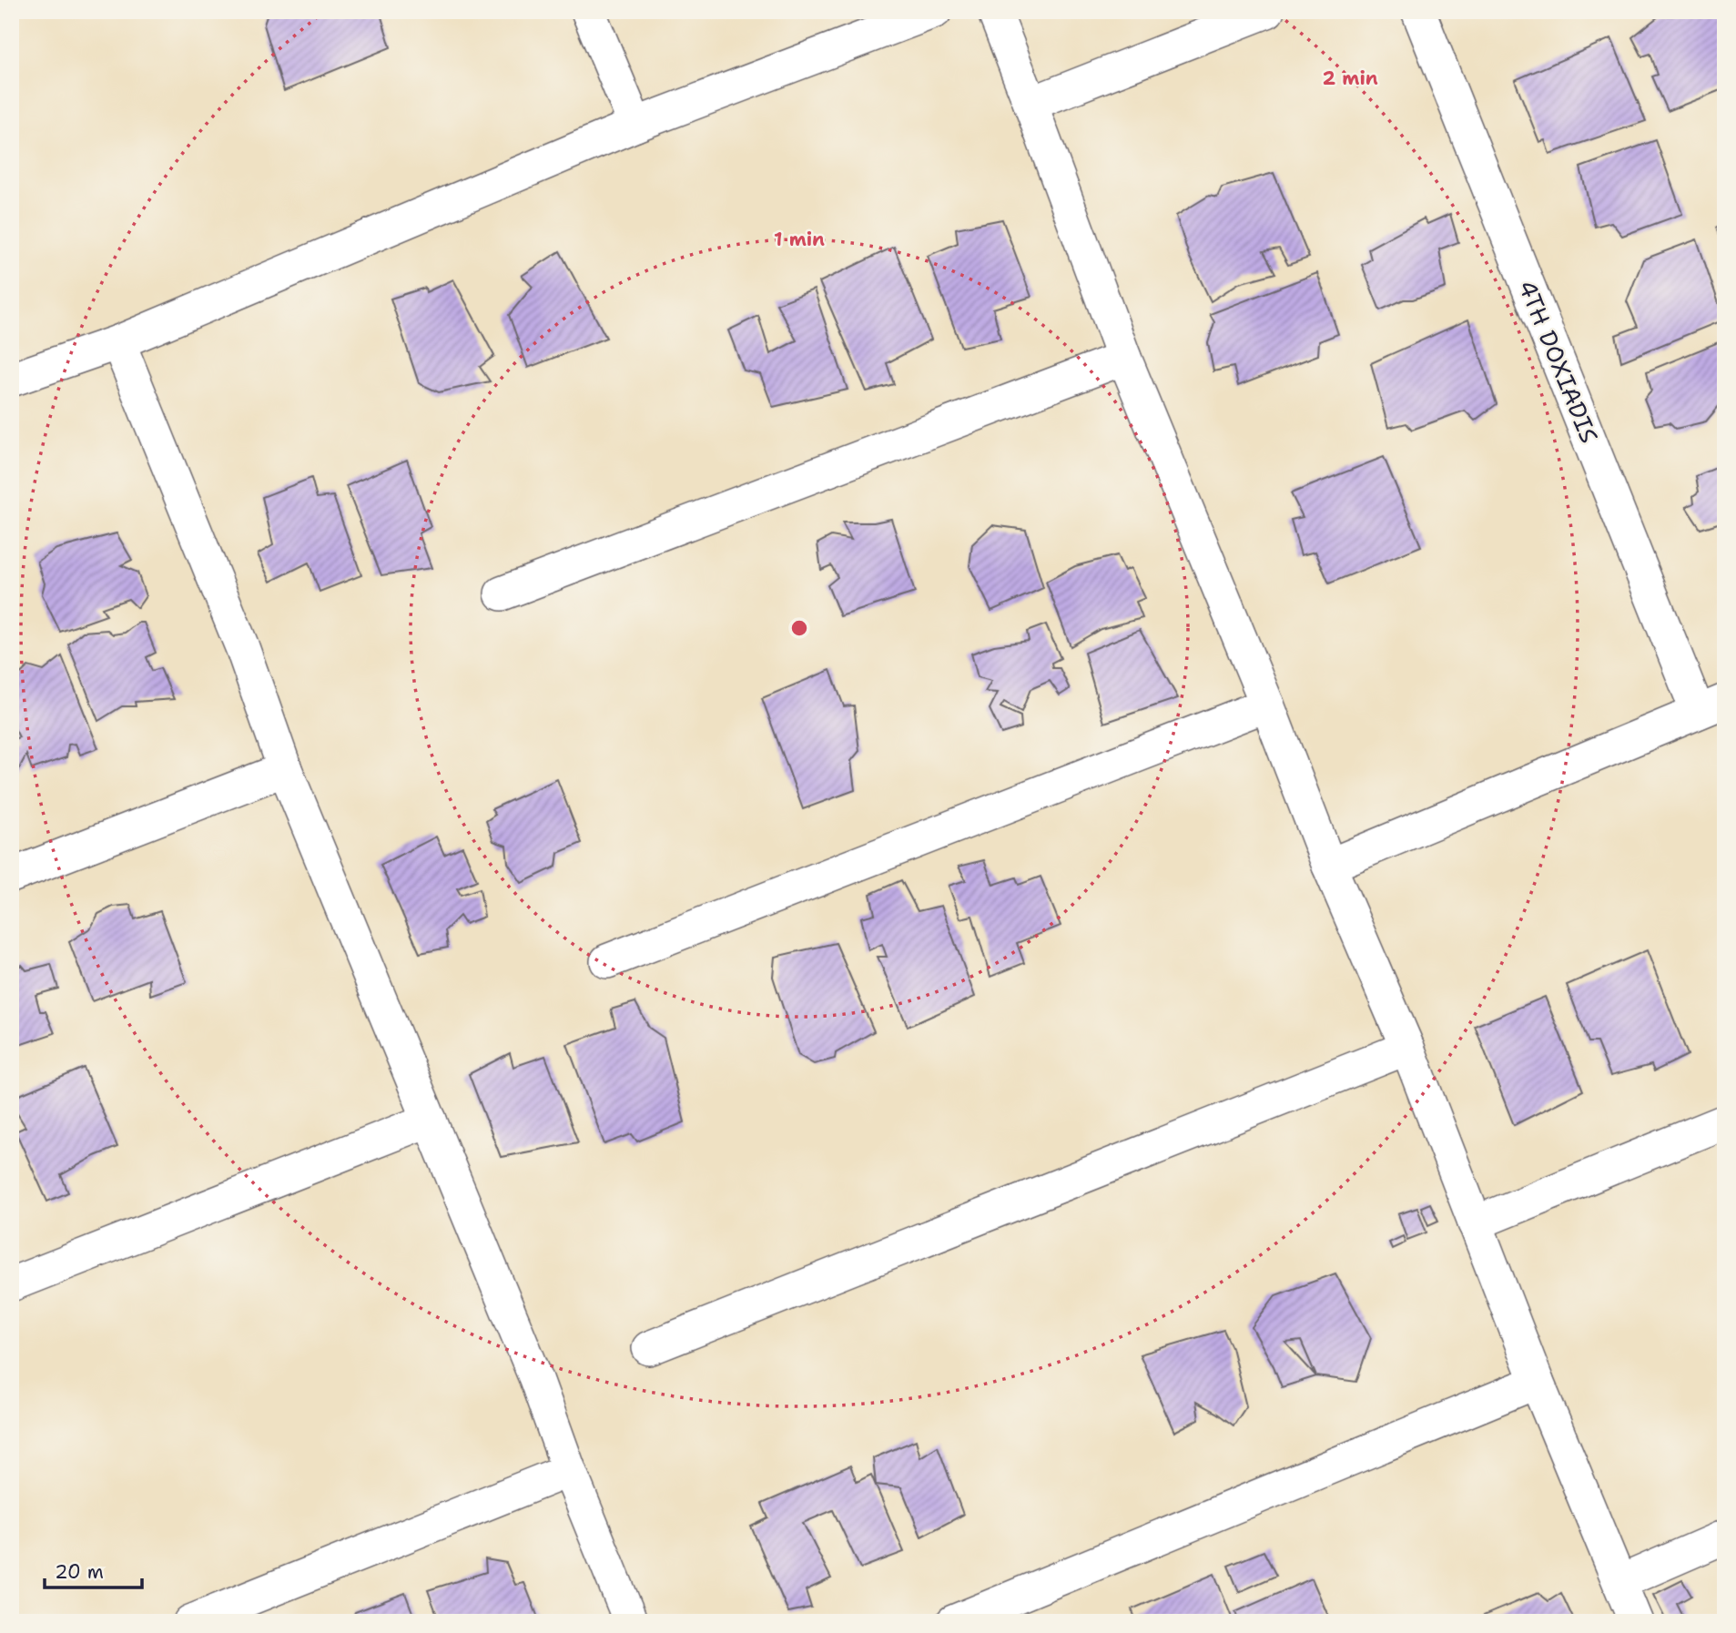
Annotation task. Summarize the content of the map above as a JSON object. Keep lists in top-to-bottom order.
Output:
{
  "streets": {
    "street": ["4TH DOXIADIS"]
  },
  "scale_bar": "20 m",
  "rings": ["2 min", "1 min"]
}
